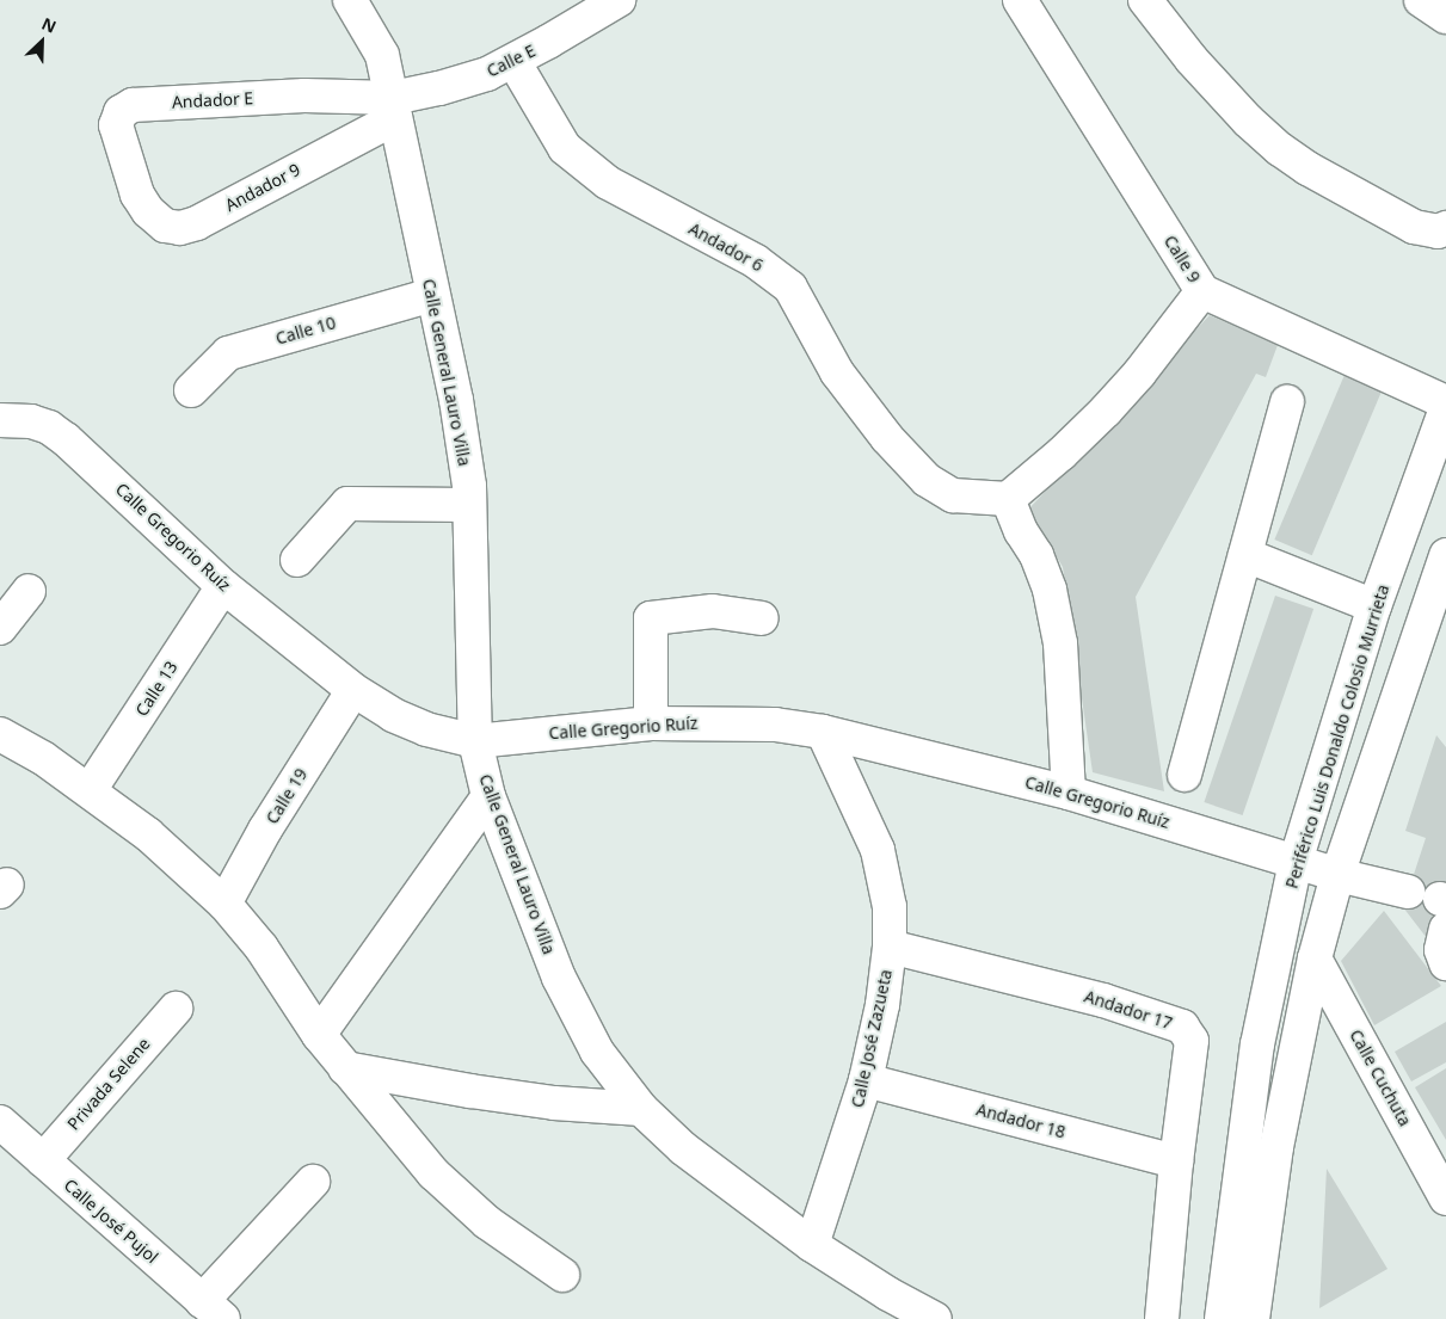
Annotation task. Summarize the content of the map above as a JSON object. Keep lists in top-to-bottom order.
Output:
{
  "streets": {
    "street": [
      "Calle E",
      "Andador E",
      "Andador 9",
      "Andador 6",
      "Calle 9",
      "Calle 10",
      "Calle General Lauro Villa",
      "Calle Gregorio Ruíz",
      "Calle 13",
      "Periférico Luis Donaldo Colosio Murrieta",
      "Calle 19",
      "Andador 17",
      "Calle José Zazueta",
      "Calle Cuchuta",
      "Privada Selene",
      "Andador 18",
      "Calle José Pujol"
    ]
  },
  "crossings": [
    ["Calle E", "Andador E"],
    ["Calle E", "Andador 9"],
    ["Calle E", "Andador 6"],
    ["Calle E", "Calle General Lauro Villa"],
    ["Andador E", "Andador 9"],
    ["Andador E", "Calle General Lauro Villa"],
    ["Andador 9", "Calle General Lauro Villa"],
    ["Calle 10", "Calle General Lauro Villa"],
    ["Calle General Lauro Villa", "Calle Gregorio Ruíz"],
    ["Calle General Lauro Villa", "Calle José Zazueta"],
    ["Calle Gregorio Ruíz", "Calle 13"],
    ["Calle Gregorio Ruíz", "Periférico Luis Donaldo Colosio Murrieta"],
    ["Calle Gregorio Ruíz", "Calle 19"],
    ["Calle Gregorio Ruíz", "Calle José Zazueta"],
    ["Andador 17", "Calle José Zazueta"],
    ["Andador 17", "Andador 18"],
    ["Calle José Zazueta", "Andador 18"],
    ["Privada Selene", "Calle José Pujol"]
  ],
  "north": "top right"
}
